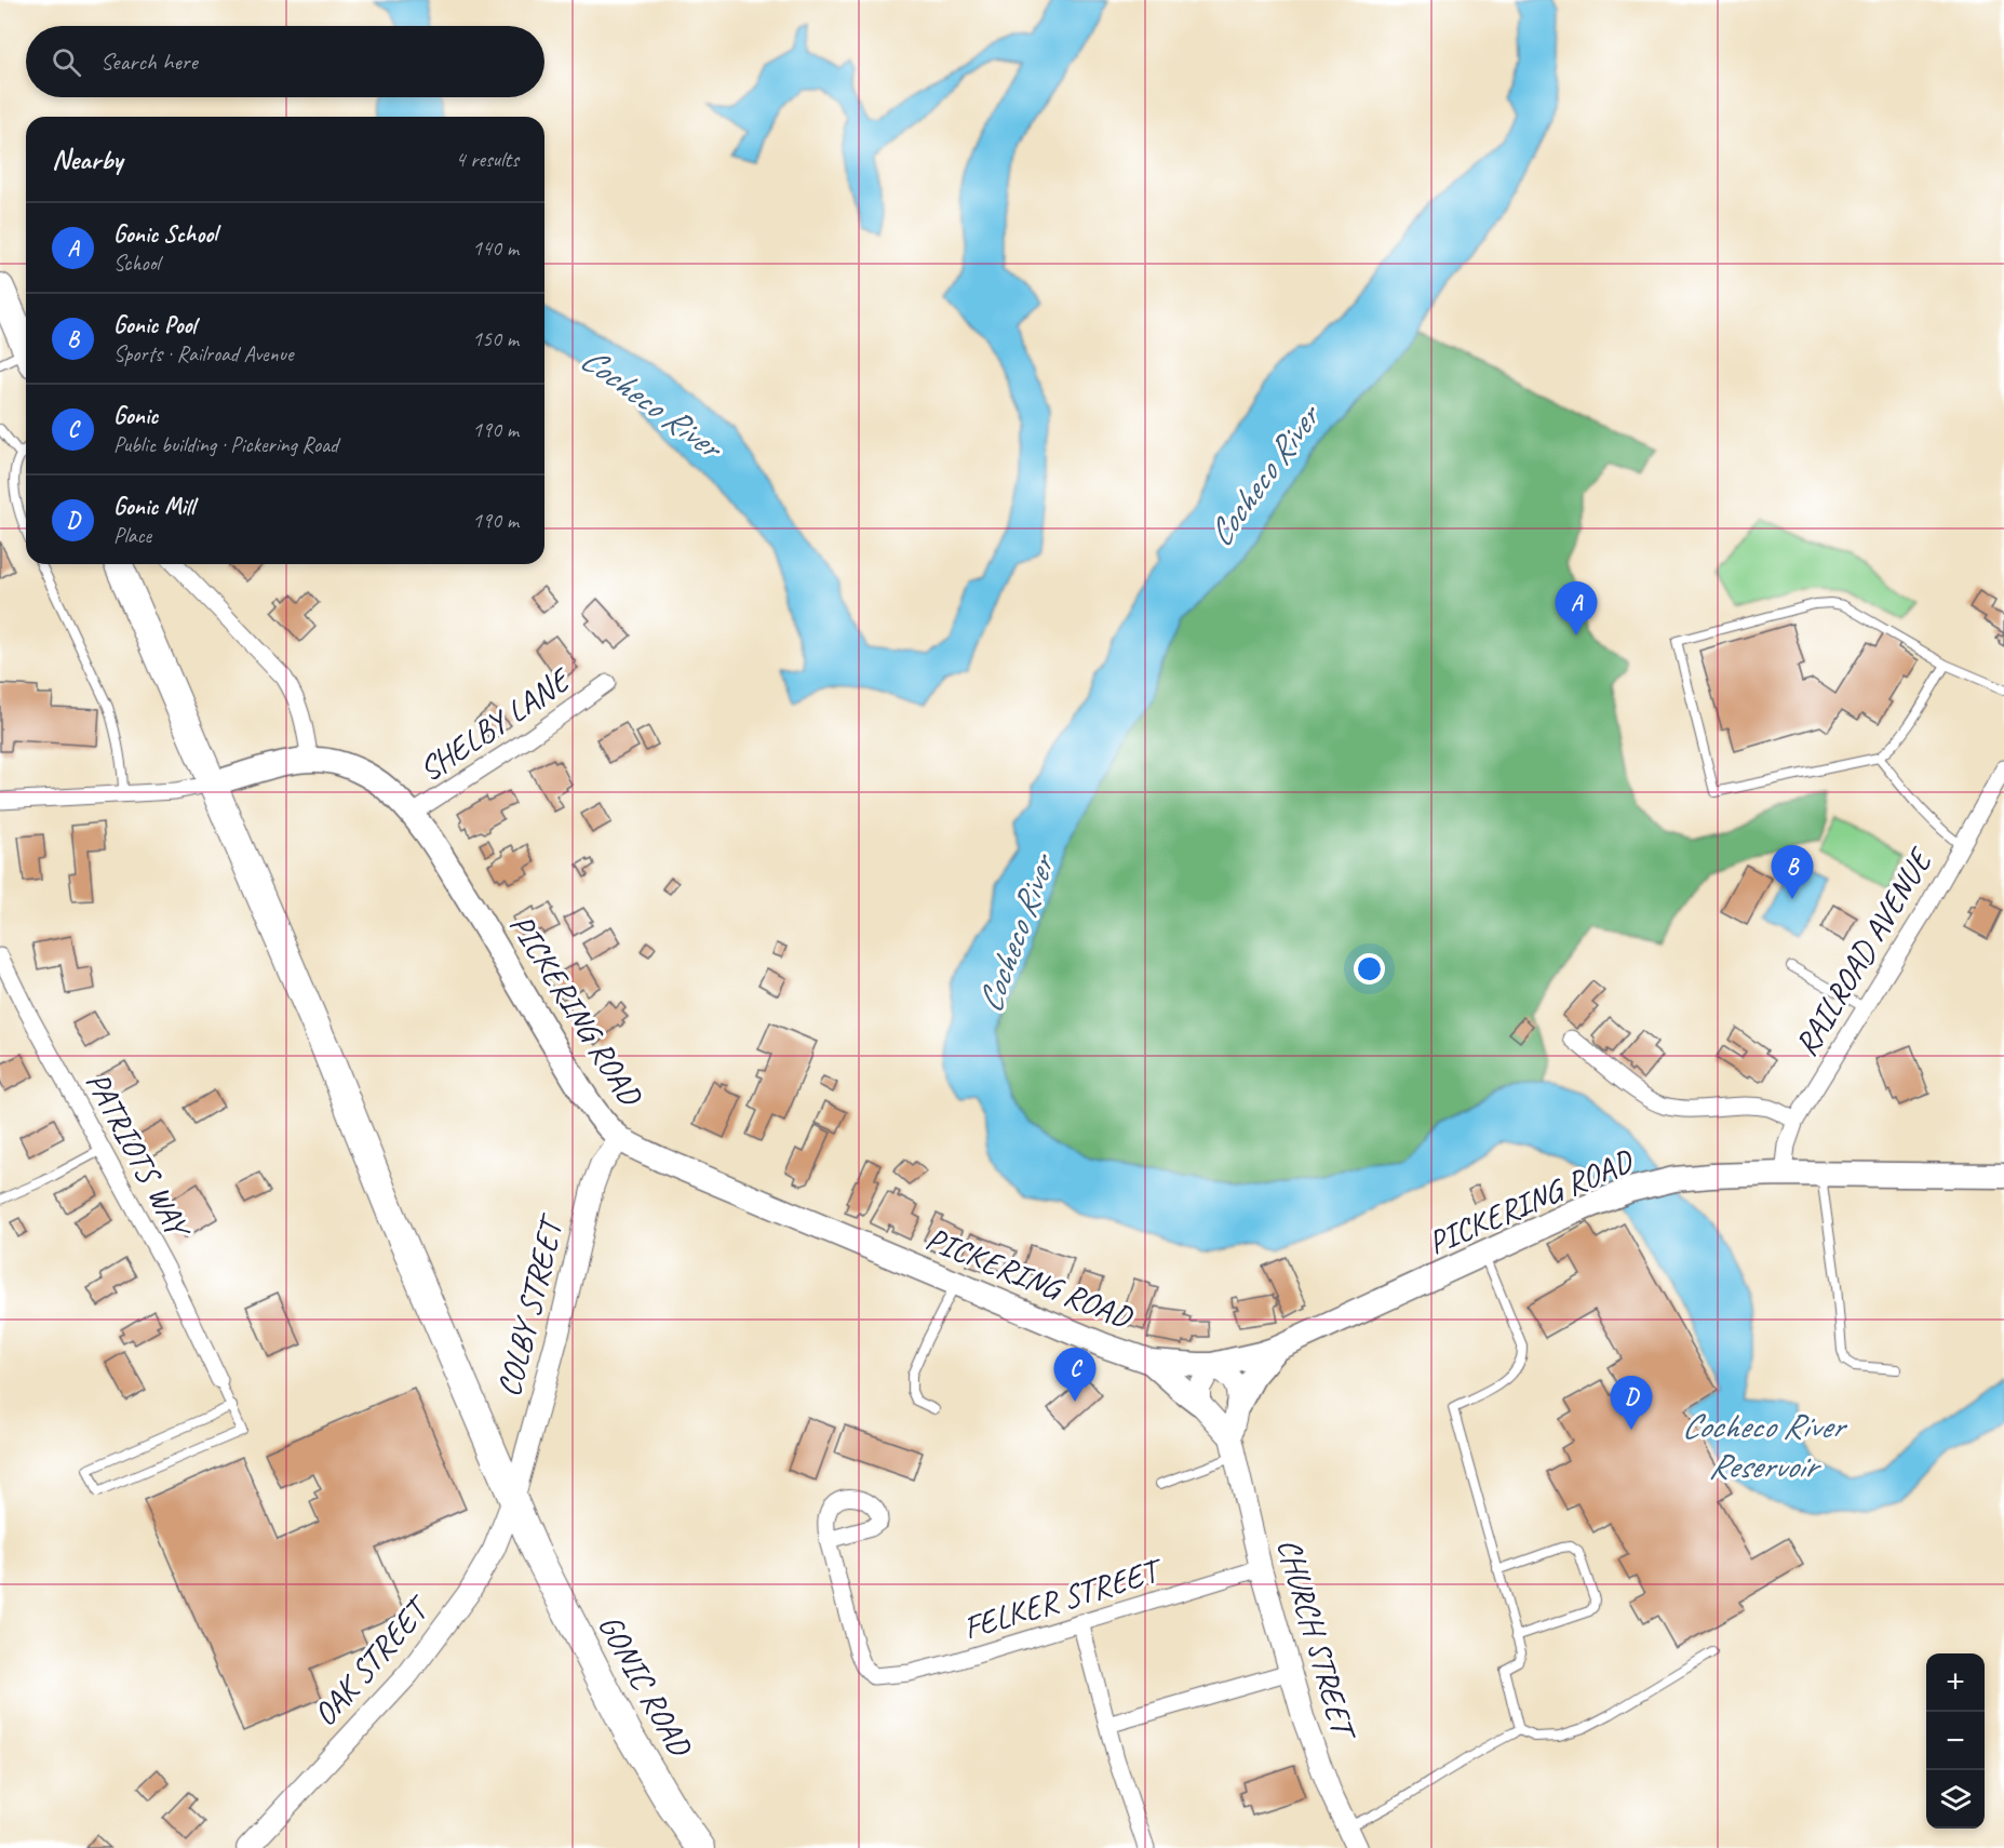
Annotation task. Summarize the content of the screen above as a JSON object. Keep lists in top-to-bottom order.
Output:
{
  "streets": {
    "highway": ["GONIC ROAD"],
    "main road": ["PICKERING ROAD"],
    "street": [
      "SHELBY LANE",
      "RAILROAD AVENUE",
      "PATRIOTS WAY",
      "COLBY STREET",
      "FELKER STREET",
      "CHURCH STREET",
      "OAK STREET"
    ]
  },
  "crossings": [
    ["SHELBY LANE", "PICKERING ROAD"],
    ["RAILROAD AVENUE", "PICKERING ROAD"],
    ["PICKERING ROAD", "COLBY STREET"],
    ["PICKERING ROAD", "GONIC ROAD"],
    ["COLBY STREET", "OAK STREET"],
    ["COLBY STREET", "GONIC ROAD"],
    ["FELKER STREET", "CHURCH STREET"],
    ["OAK STREET", "GONIC ROAD"]
  ],
  "water": ["Cocheco River", "Cocheco River Reservoir"],
  "page": {
    "search": "Search here",
    "heading": ["Nearby", "4 results"],
    "list": [
      {
        "mark": "A",
        "name": "Gonic School",
        "note": "School",
        "value": "140 m"
      },
      {
        "mark": "B",
        "name": "Gonic Pool",
        "note": "Sports · Railroad Avenue",
        "value": "150 m"
      },
      {
        "mark": "C",
        "name": "Gonic",
        "note": "Public building · Pickering Road",
        "value": "190 m"
      },
      {
        "mark": "D",
        "name": "Gonic Mill",
        "note": "Place",
        "value": "190 m"
      }
    ],
    "pins": [
      "A",
      "B",
      "C",
      "D"
    ],
    "map_buttons": ["+", "−"]
  }
}
